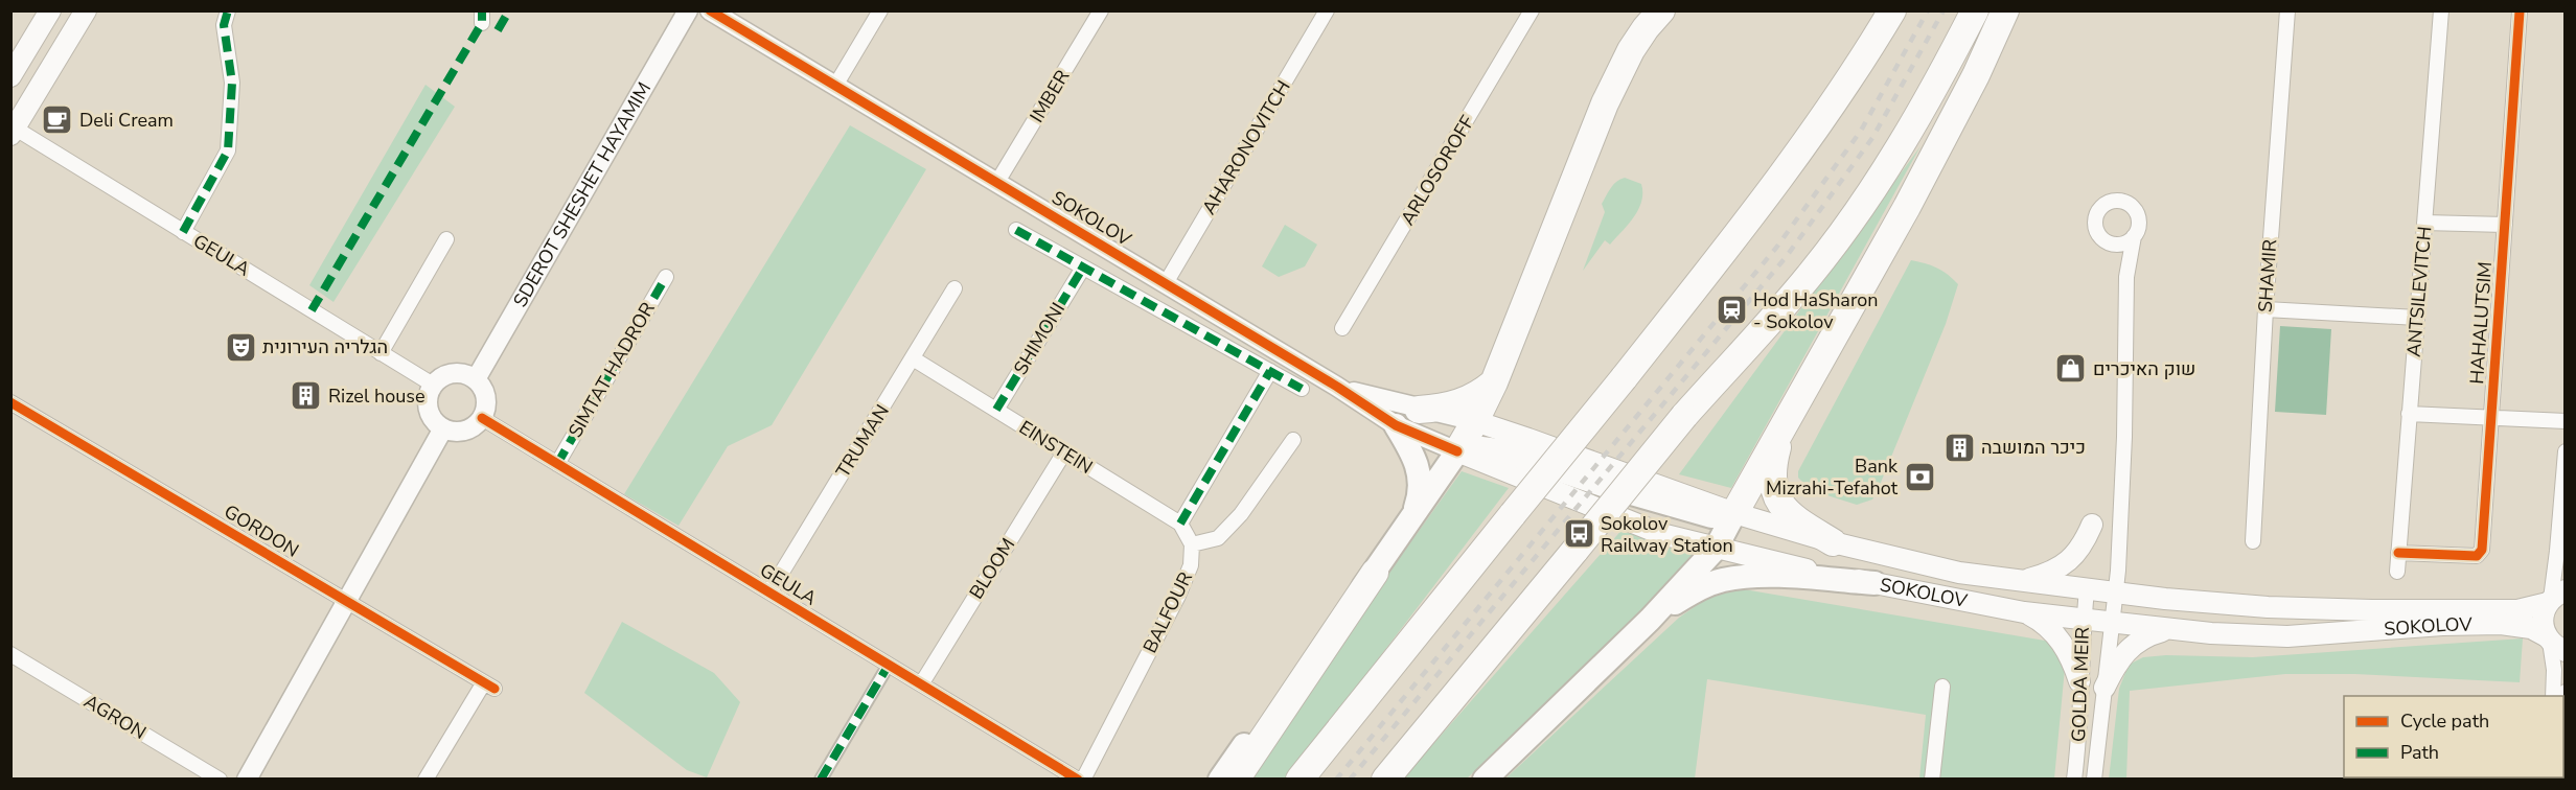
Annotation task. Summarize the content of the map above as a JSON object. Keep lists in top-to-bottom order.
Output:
{
  "streets": {
    "main road": ["SOKOLOV"],
    "street": [
      "IMBER",
      "AHARONOVITCH",
      "ARLOSOROFF",
      "SDEROT SHESHET HAYAMIM",
      "GEULA",
      "SHAMIR",
      "ANTSILEVITCH",
      "HAHALUTSIM",
      "SHIMONI",
      "SIMTAT HADROR",
      "TRUMAN",
      "EINSTEIN",
      "GORDON",
      "BLOOM",
      "BALFOUR",
      "GOLDA MEIR",
      "AGRON"
    ]
  },
  "crossings": [
    ["IMBER", "SOKOLOV"],
    ["AHARONOVITCH", "SOKOLOV"],
    ["SDEROT SHESHET HAYAMIM", "GEULA"],
    ["SOKOLOV", "GOLDA MEIR"],
    ["GEULA", "SIMTAT HADROR"],
    ["GEULA", "TRUMAN"],
    ["GEULA", "BLOOM"],
    ["ANTSILEVITCH", "HAHALUTSIM"],
    ["SHIMONI", "EINSTEIN"],
    ["TRUMAN", "EINSTEIN"],
    ["EINSTEIN", "BLOOM"],
    ["EINSTEIN", "BALFOUR"]
  ],
  "places": {
    "cafe": ["Deli Cream"],
    "station": ["Hod HaSharon - Sokolov"],
    "theatre": ["הגלריה העירונית"],
    "shop": ["שוק האיכרים"],
    "building": ["Rizel house", "כיכר המושבה"],
    "bank": ["Bank Mizrahi-Tefahot"],
    "bus stop": ["Sokolov Railway Station"]
  },
  "legend": ["Cycle path", "Path"]
}
